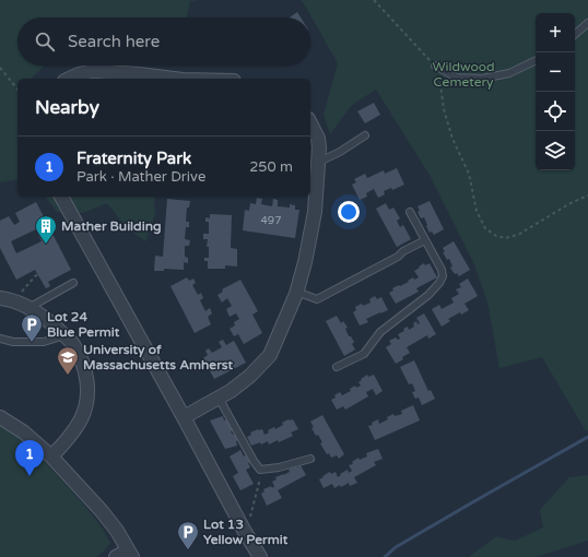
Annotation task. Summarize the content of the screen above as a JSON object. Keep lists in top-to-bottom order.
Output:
{
  "parks": ["Wildwood Cemetery"],
  "places": {
    "building": ["Mather Building"],
    "parking": ["Lot 24 Blue Permit", "Lot 13 Yellow Permit"],
    "school or university": ["University of Massachusetts Amherst"]
  },
  "house_numbers": ["497"],
  "page": {
    "map_buttons": ["+", "−"],
    "search": "Search here",
    "heading": "Nearby",
    "list": [
      {
        "mark": "1",
        "name": "Fraternity Park",
        "note": "Park · Mather Drive",
        "value": "250 m"
      }
    ],
    "pins": "1"
  }
}
